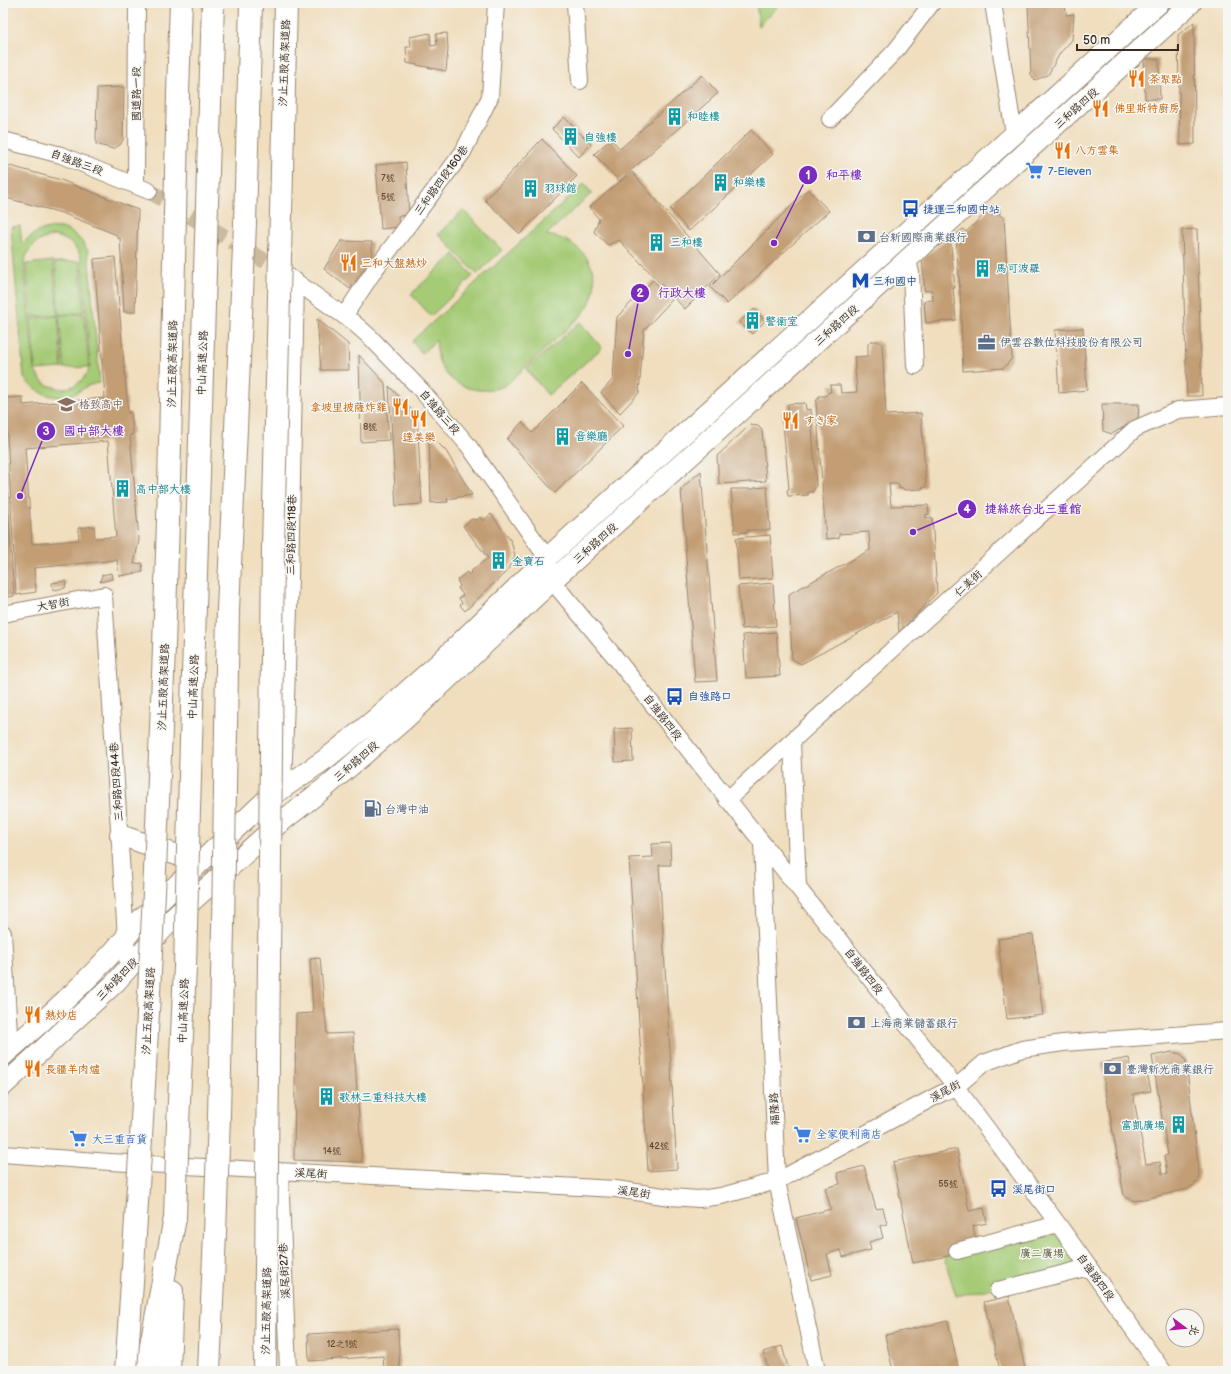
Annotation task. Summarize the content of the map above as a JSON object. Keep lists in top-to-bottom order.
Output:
{
  "streets": {
    "highway": ["汐止五股高架道路", "中山高速公路"],
    "main road": ["三和路四段"],
    "street": [
      "國道路一段",
      "自強路三段",
      "三和路四段160巷",
      "三和路四段118巷",
      "仁美街",
      "大智街",
      "自強路四段",
      "三和路四段44巷",
      "溪尾街",
      "福隆路",
      "溪尾街27巷"
    ]
  },
  "crossings": [
    ["國道路一段", "自強路三段"],
    ["三和路四段", "自強路三段"],
    ["三和路四段", "三和路四段118巷"],
    ["三和路四段", "自強路四段"],
    ["三和路四段", "三和路四段44巷"],
    ["自強路三段", "三和路四段160巷"],
    ["自強路三段", "三和路四段118巷"],
    ["自強路三段", "自強路四段"],
    ["仁美街", "自強路四段"],
    ["大智街", "三和路四段44巷"],
    ["自強路四段", "溪尾街"],
    ["自強路四段", "福隆路"],
    ["溪尾街", "福隆路"],
    ["溪尾街", "溪尾街27巷"]
  ],
  "parks": ["廣二廣場"],
  "places": {
    "restaurant": [
      "茶聚點",
      "佛里斯特廚房",
      "八方雲集",
      "三和大盤熱炒",
      "拿坡里披薩炸雞",
      "達美樂",
      "すき家",
      "熱炒店",
      "長疆羊肉爐"
    ],
    "building": [
      "和睦樓",
      "自強樓",
      "和樂樓",
      "羽球館",
      "三和樓",
      "馬可波羅",
      "警衛室",
      "音樂廳",
      "高中部大樓",
      "金寶石",
      "歌林三重科技大樓",
      "富凱廣場"
    ],
    "supermarket": ["7-Eleven", "全家便利商店", "大三重百貨"],
    "bus stop": ["捷運三和國中站", "自強路口", "溪尾街口"],
    "bank": ["台新國際商業銀行", "上海商業儲蓄銀行", "臺灣新光商業銀行"],
    "other": [
      "和平樓",
      "行政大樓",
      "國中部大樓",
      "捷絲旅台北三重館"
    ],
    "metro station": ["三和國中"],
    "office": ["伊雲谷數位科技股份有限公司"],
    "school or university": ["格致高中"],
    "fuel station": ["台灣中油"]
  },
  "house_numbers": [
    "7號",
    "5號",
    "8號",
    "42號",
    "14號",
    "55號",
    "12之1號"
  ],
  "scale_bar": "50 m",
  "north": "right"
}
